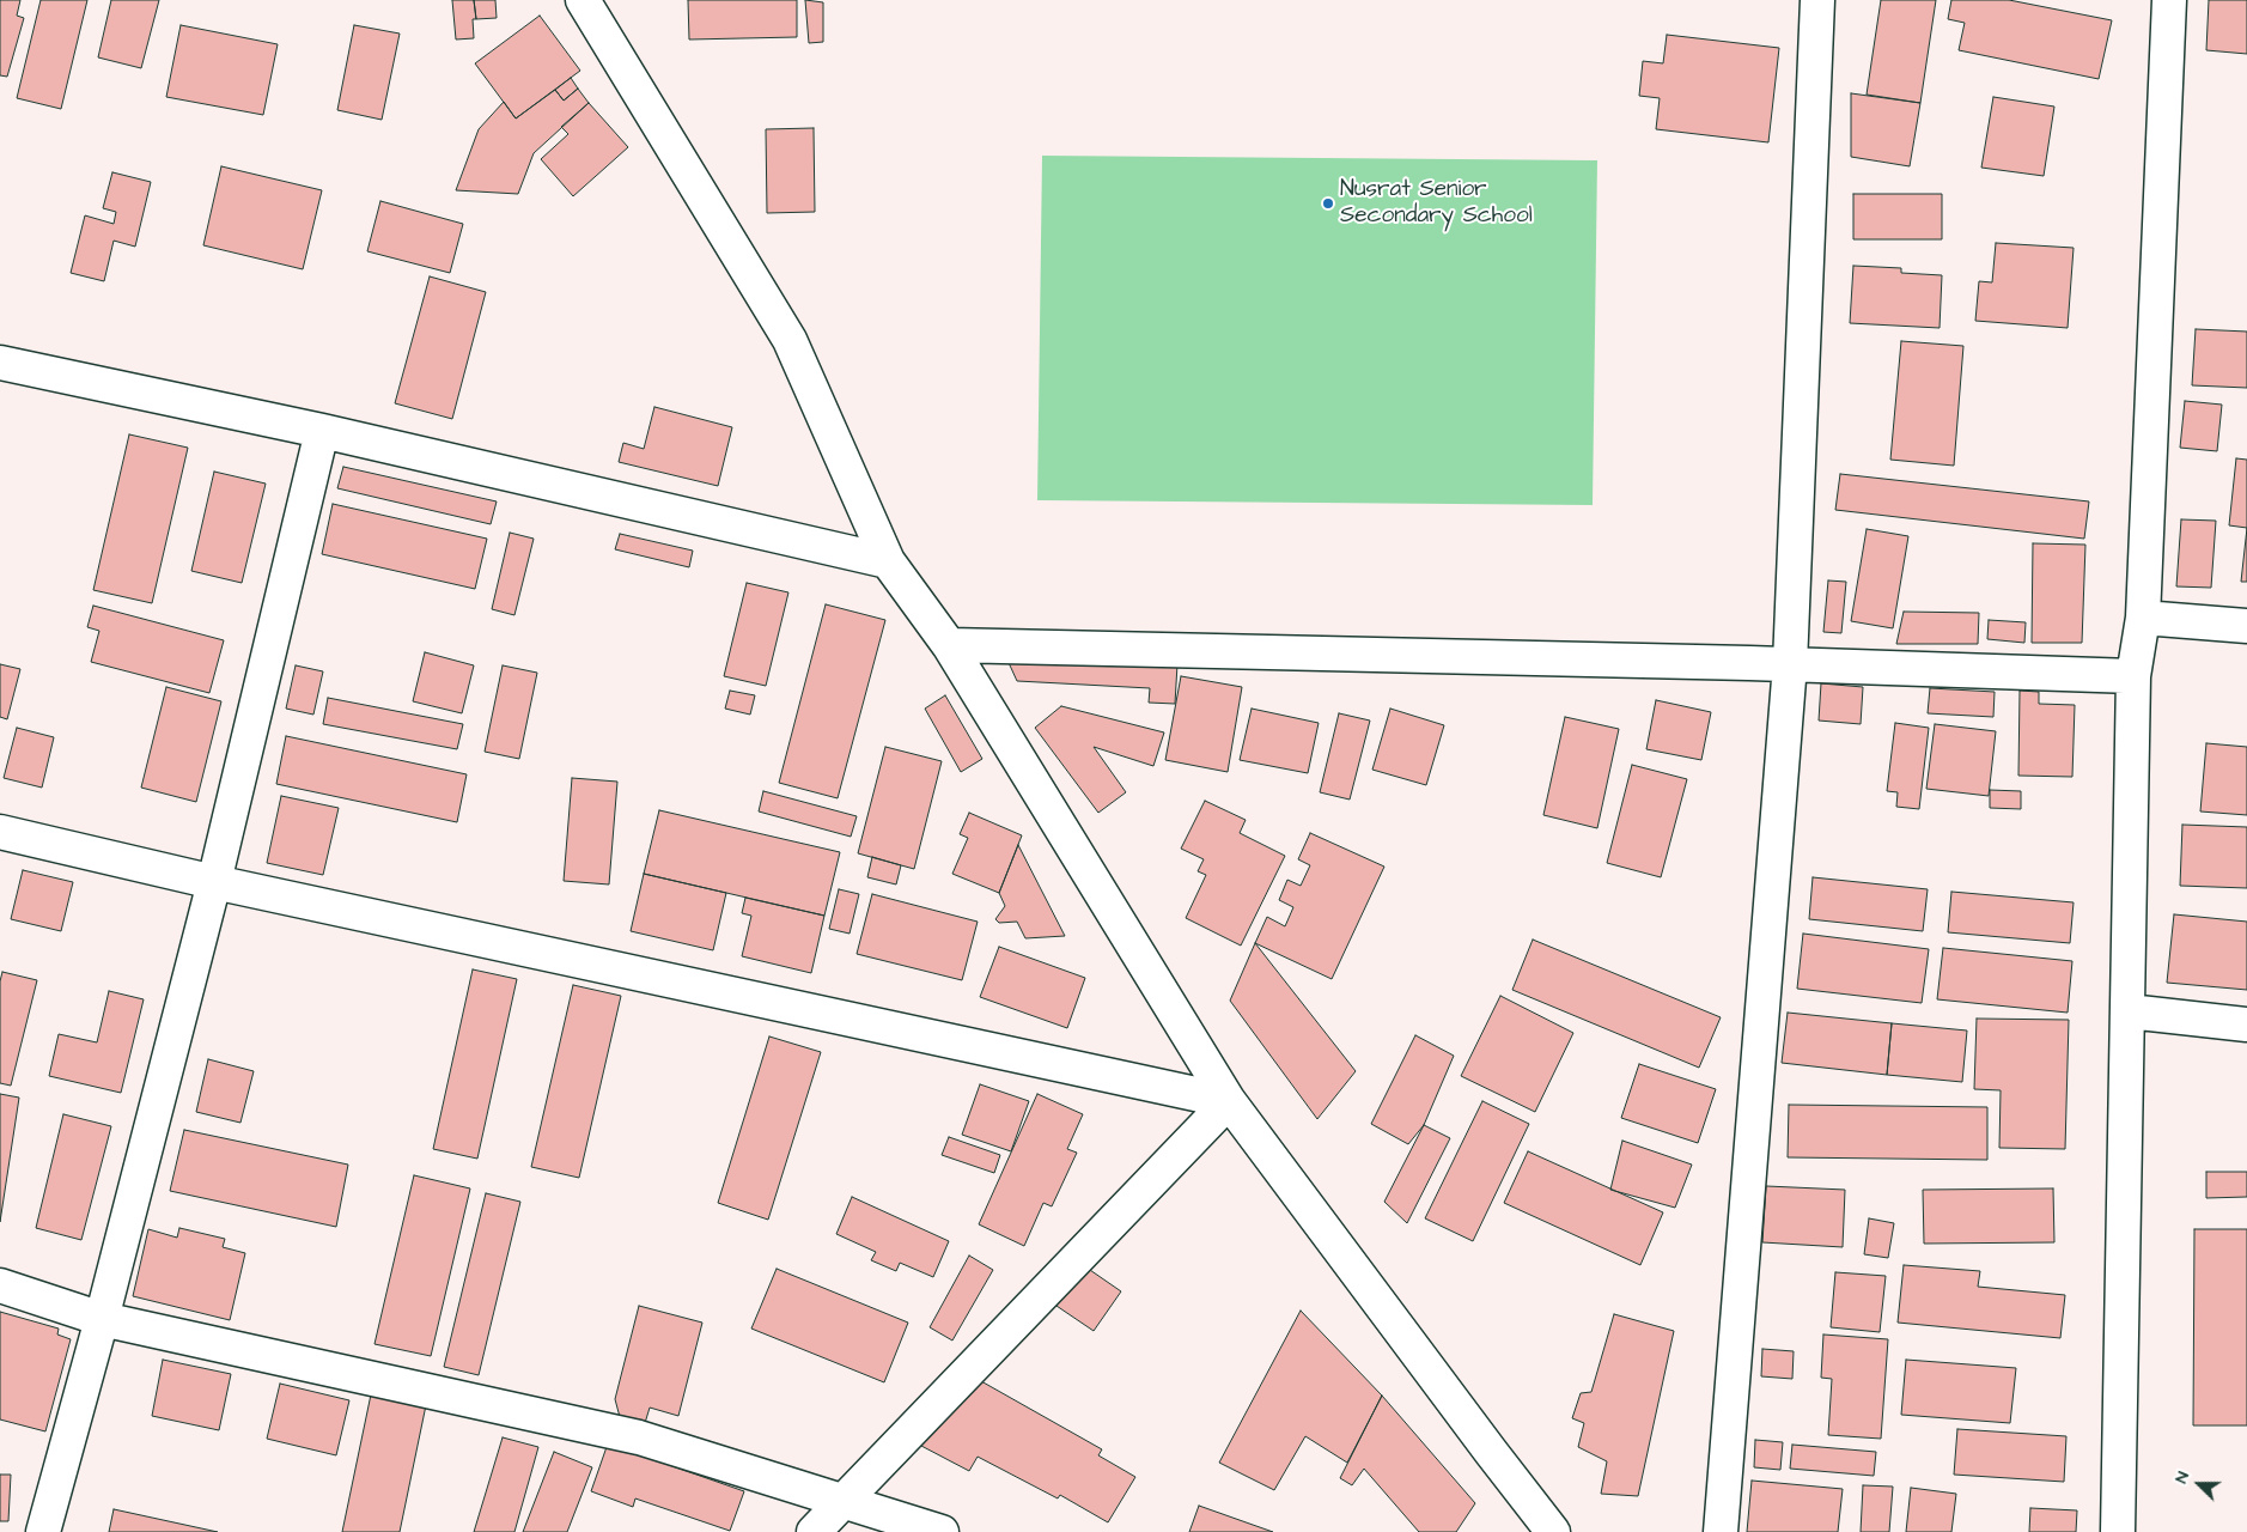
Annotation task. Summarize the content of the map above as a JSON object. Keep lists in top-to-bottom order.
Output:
{
  "places": ["Nusrat Senior Secondary School"],
  "north": "left"
}
